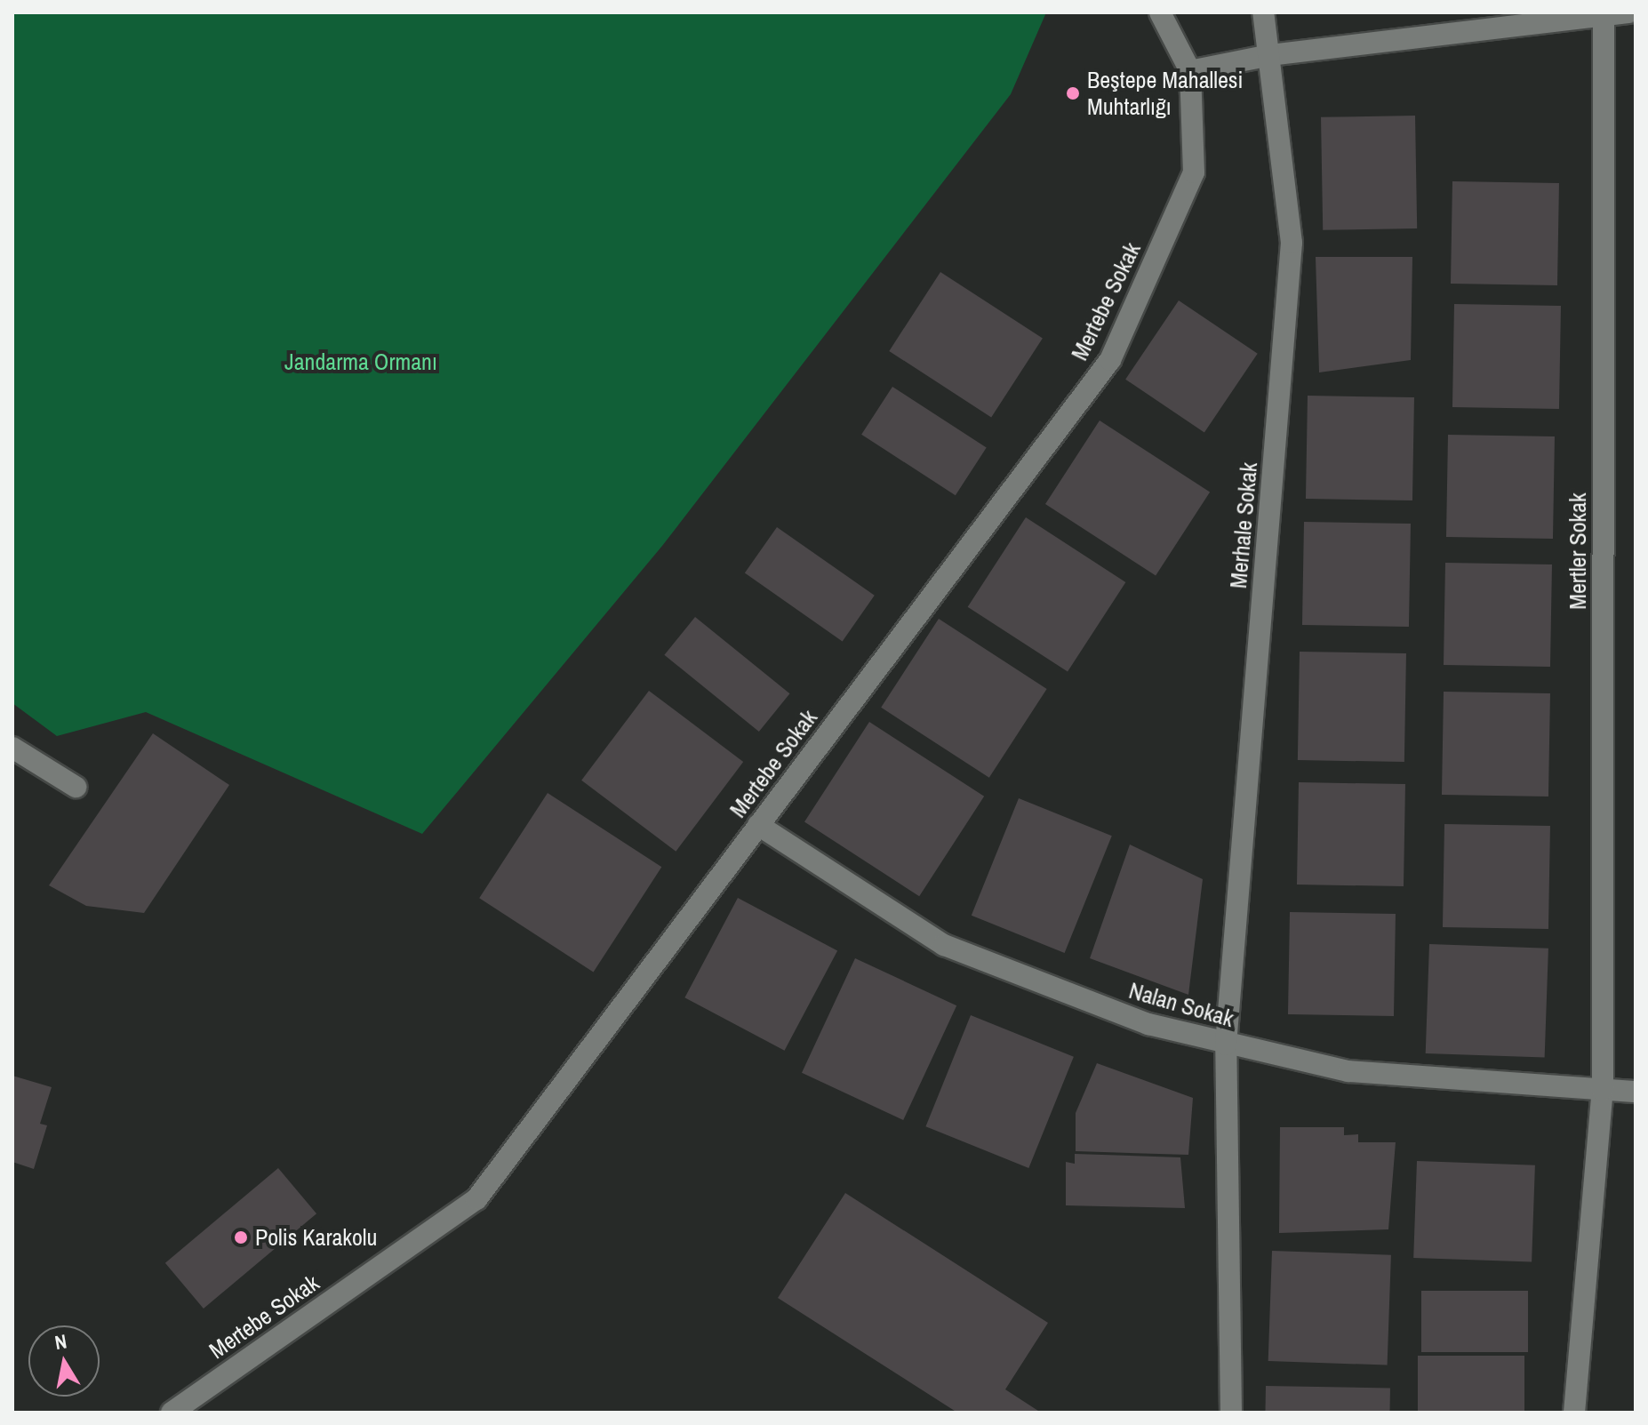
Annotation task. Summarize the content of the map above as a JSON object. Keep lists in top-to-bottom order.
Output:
{
  "streets": {
    "street": [
      "Mertebe Sokak",
      "Merhale Sokak",
      "Mertler Sokak",
      "Nalan Sokak"
    ]
  },
  "crossings": [
    ["Mertebe Sokak", "Nalan Sokak"],
    ["Merhale Sokak", "Nalan Sokak"],
    ["Mertler Sokak", "Nalan Sokak"]
  ],
  "parks": ["Jandarma Ormanı"],
  "places": ["Beştepe Mahallesi Muhtarlığı", "Polis Karakolu"],
  "north": "top"
}
